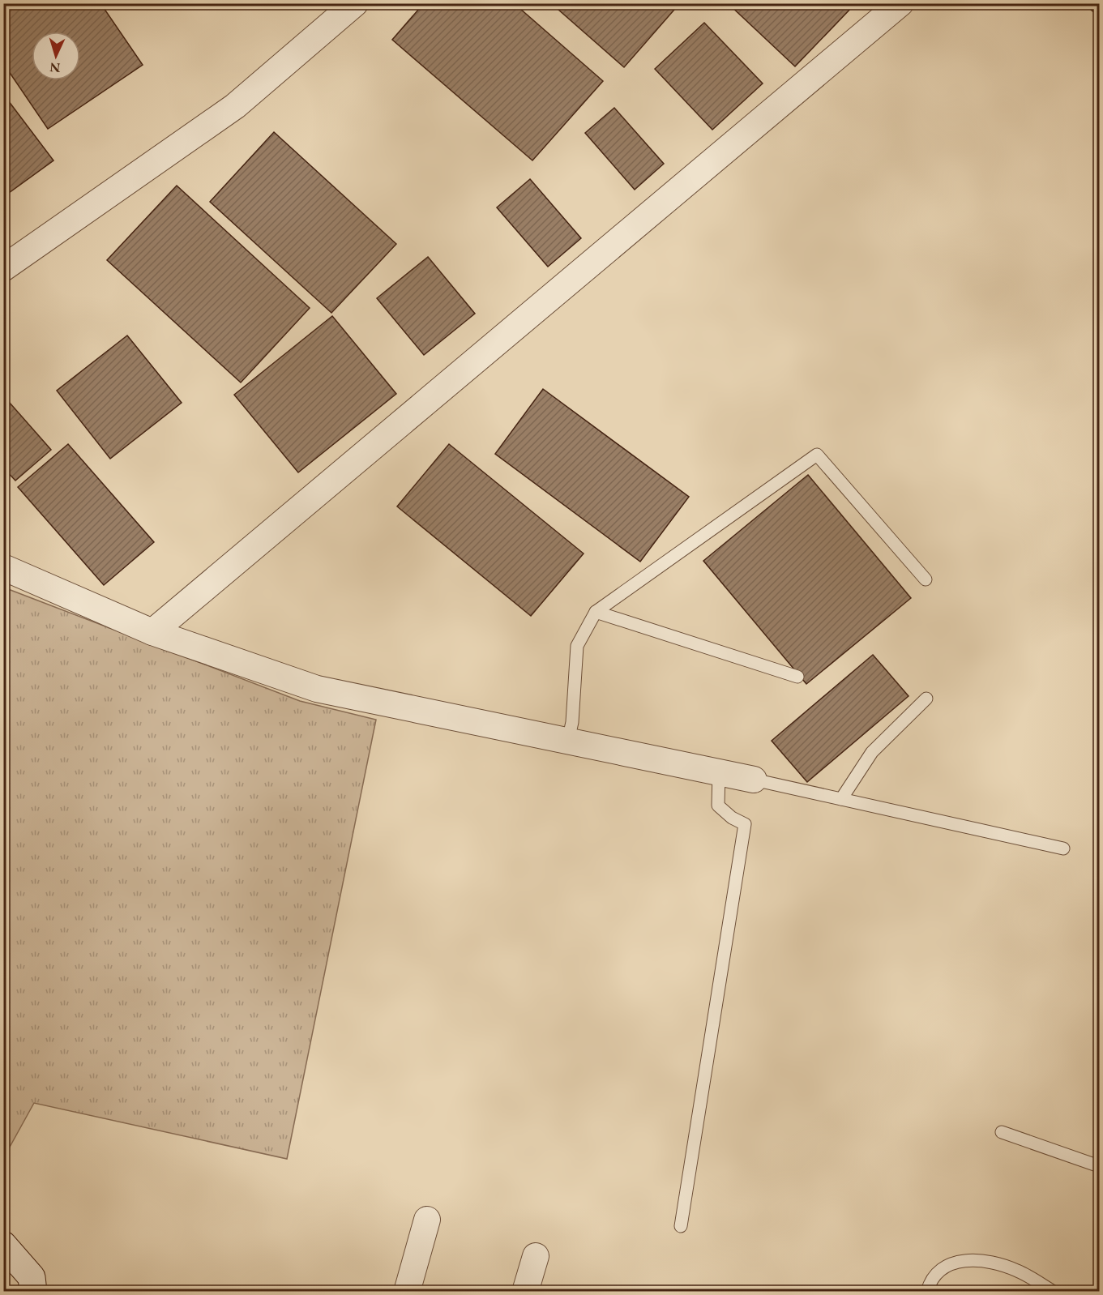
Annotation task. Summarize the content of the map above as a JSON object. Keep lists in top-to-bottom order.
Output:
{
  "north": "bottom"
}
